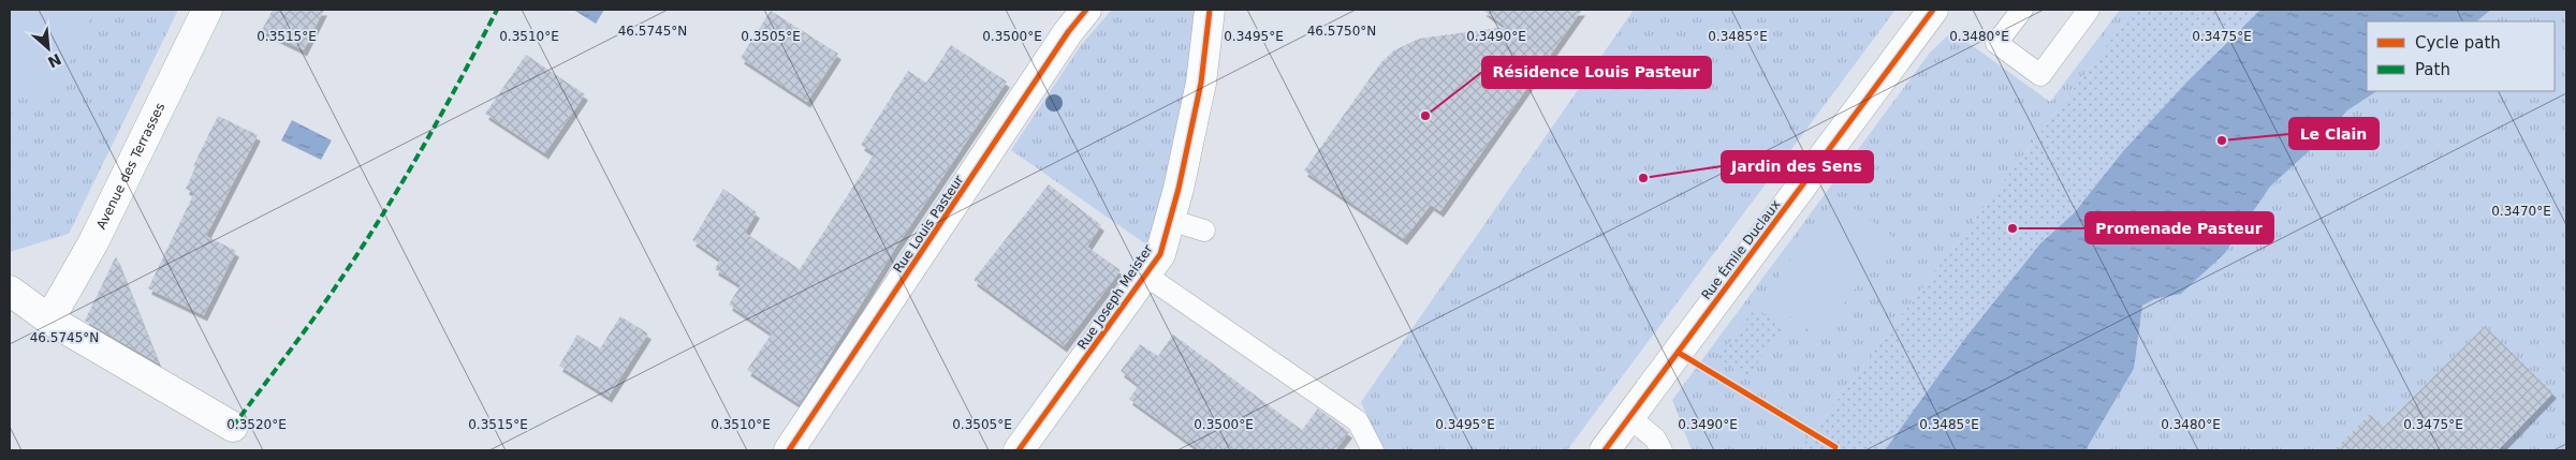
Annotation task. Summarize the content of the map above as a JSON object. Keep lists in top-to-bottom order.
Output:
{
  "streets": {
    "street": [
      "Avenue des Terrasses",
      "Rue Louis Pasteur",
      "Rue Émile Duclaux",
      "Rue Joseph Meister"
    ]
  },
  "places": [
    "Résidence Louis Pasteur",
    "Le Clain",
    "Jardin des Sens",
    "Promenade Pasteur"
  ],
  "legend": ["Cycle path", "Path"],
  "north": "bottom right",
  "coordinates": [
    "46.5745°N",
    "46.5750°N",
    "0.3515°E",
    "0.3510°E",
    "0.3505°E",
    "0.3500°E",
    "0.3495°E",
    "0.3490°E",
    "0.3485°E",
    "0.3480°E",
    "0.3475°E",
    "0.3470°E",
    "0.3520°E"
  ]
}
